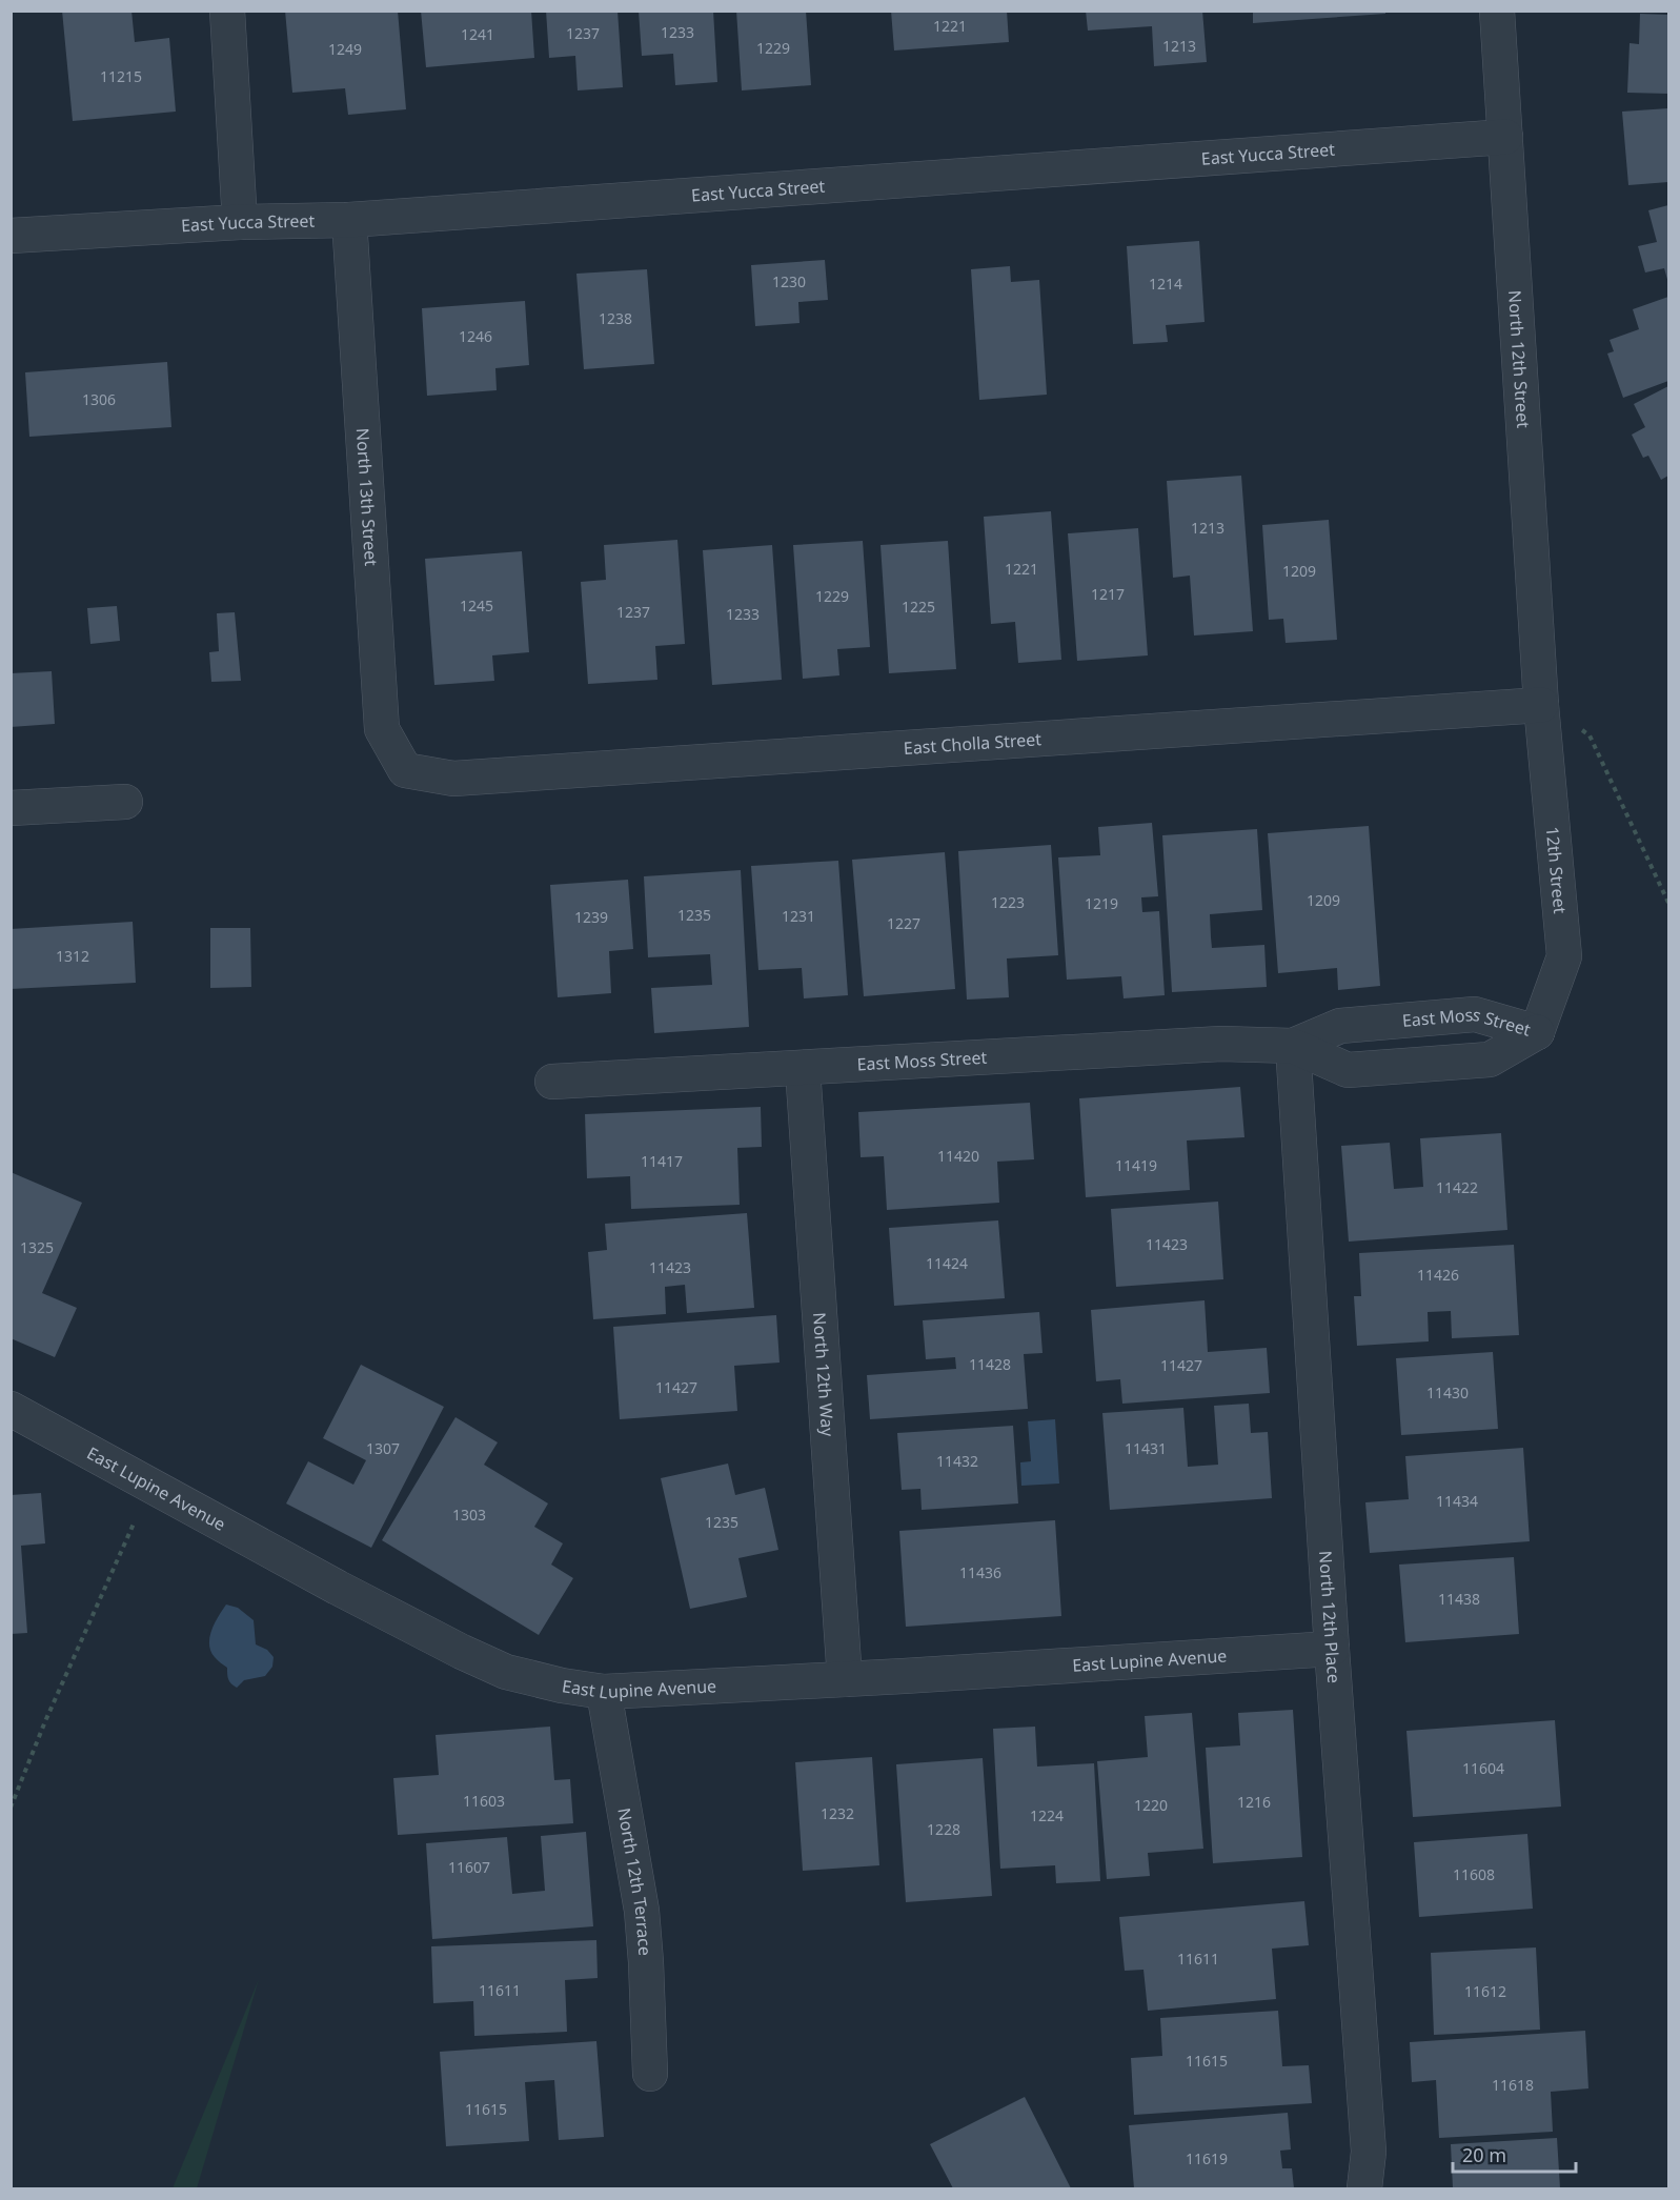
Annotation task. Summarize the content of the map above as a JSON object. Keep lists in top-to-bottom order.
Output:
{
  "streets": {
    "street": [
      "East Yucca Street",
      "North 12th Street",
      "North 13th Street",
      "East Cholla Street",
      "12th Street",
      "East Moss Street",
      "North 12th Way",
      "East Lupine Avenue",
      "North 12th Place",
      "North 12th Terrace"
    ]
  },
  "crossings": [
    ["East Yucca Street", "North 12th Street"],
    ["East Yucca Street", "North 13th Street"],
    ["North 12th Street", "East Cholla Street"],
    ["North 12th Street", "12th Street"],
    ["North 13th Street", "East Cholla Street"],
    ["East Cholla Street", "12th Street"],
    ["12th Street", "East Moss Street"],
    ["East Moss Street", "North 12th Way"],
    ["East Moss Street", "North 12th Place"],
    ["North 12th Way", "East Lupine Avenue"],
    ["East Lupine Avenue", "North 12th Place"],
    ["East Lupine Avenue", "North 12th Terrace"]
  ],
  "house_numbers": [
    "1221",
    "1233",
    "1237",
    "1241",
    "1213",
    "1229",
    "1249",
    "11215",
    "1230",
    "1214",
    "1238",
    "1246",
    "1306",
    "1213",
    "1221",
    "1209",
    "1217",
    "1229",
    "1245",
    "1225",
    "1237",
    "1233",
    "1209",
    "1223",
    "1219",
    "1235",
    "1231",
    "1239",
    "1227",
    "1312",
    "11420",
    "11417",
    "11419",
    "11422",
    "11423",
    "1325",
    "11424",
    "11423",
    "11426",
    "11428",
    "11427",
    "11427",
    "11430",
    "1307",
    "11431",
    "11432",
    "11434",
    "1303",
    "1235",
    "11436",
    "11438",
    "11604",
    "11603",
    "1216",
    "1220",
    "1232",
    "1224",
    "1228",
    "11607",
    "11608",
    "11611",
    "11611",
    "11612",
    "11615",
    "11618",
    "11615",
    "11619"
  ],
  "scale_bar": "20 m"
}
